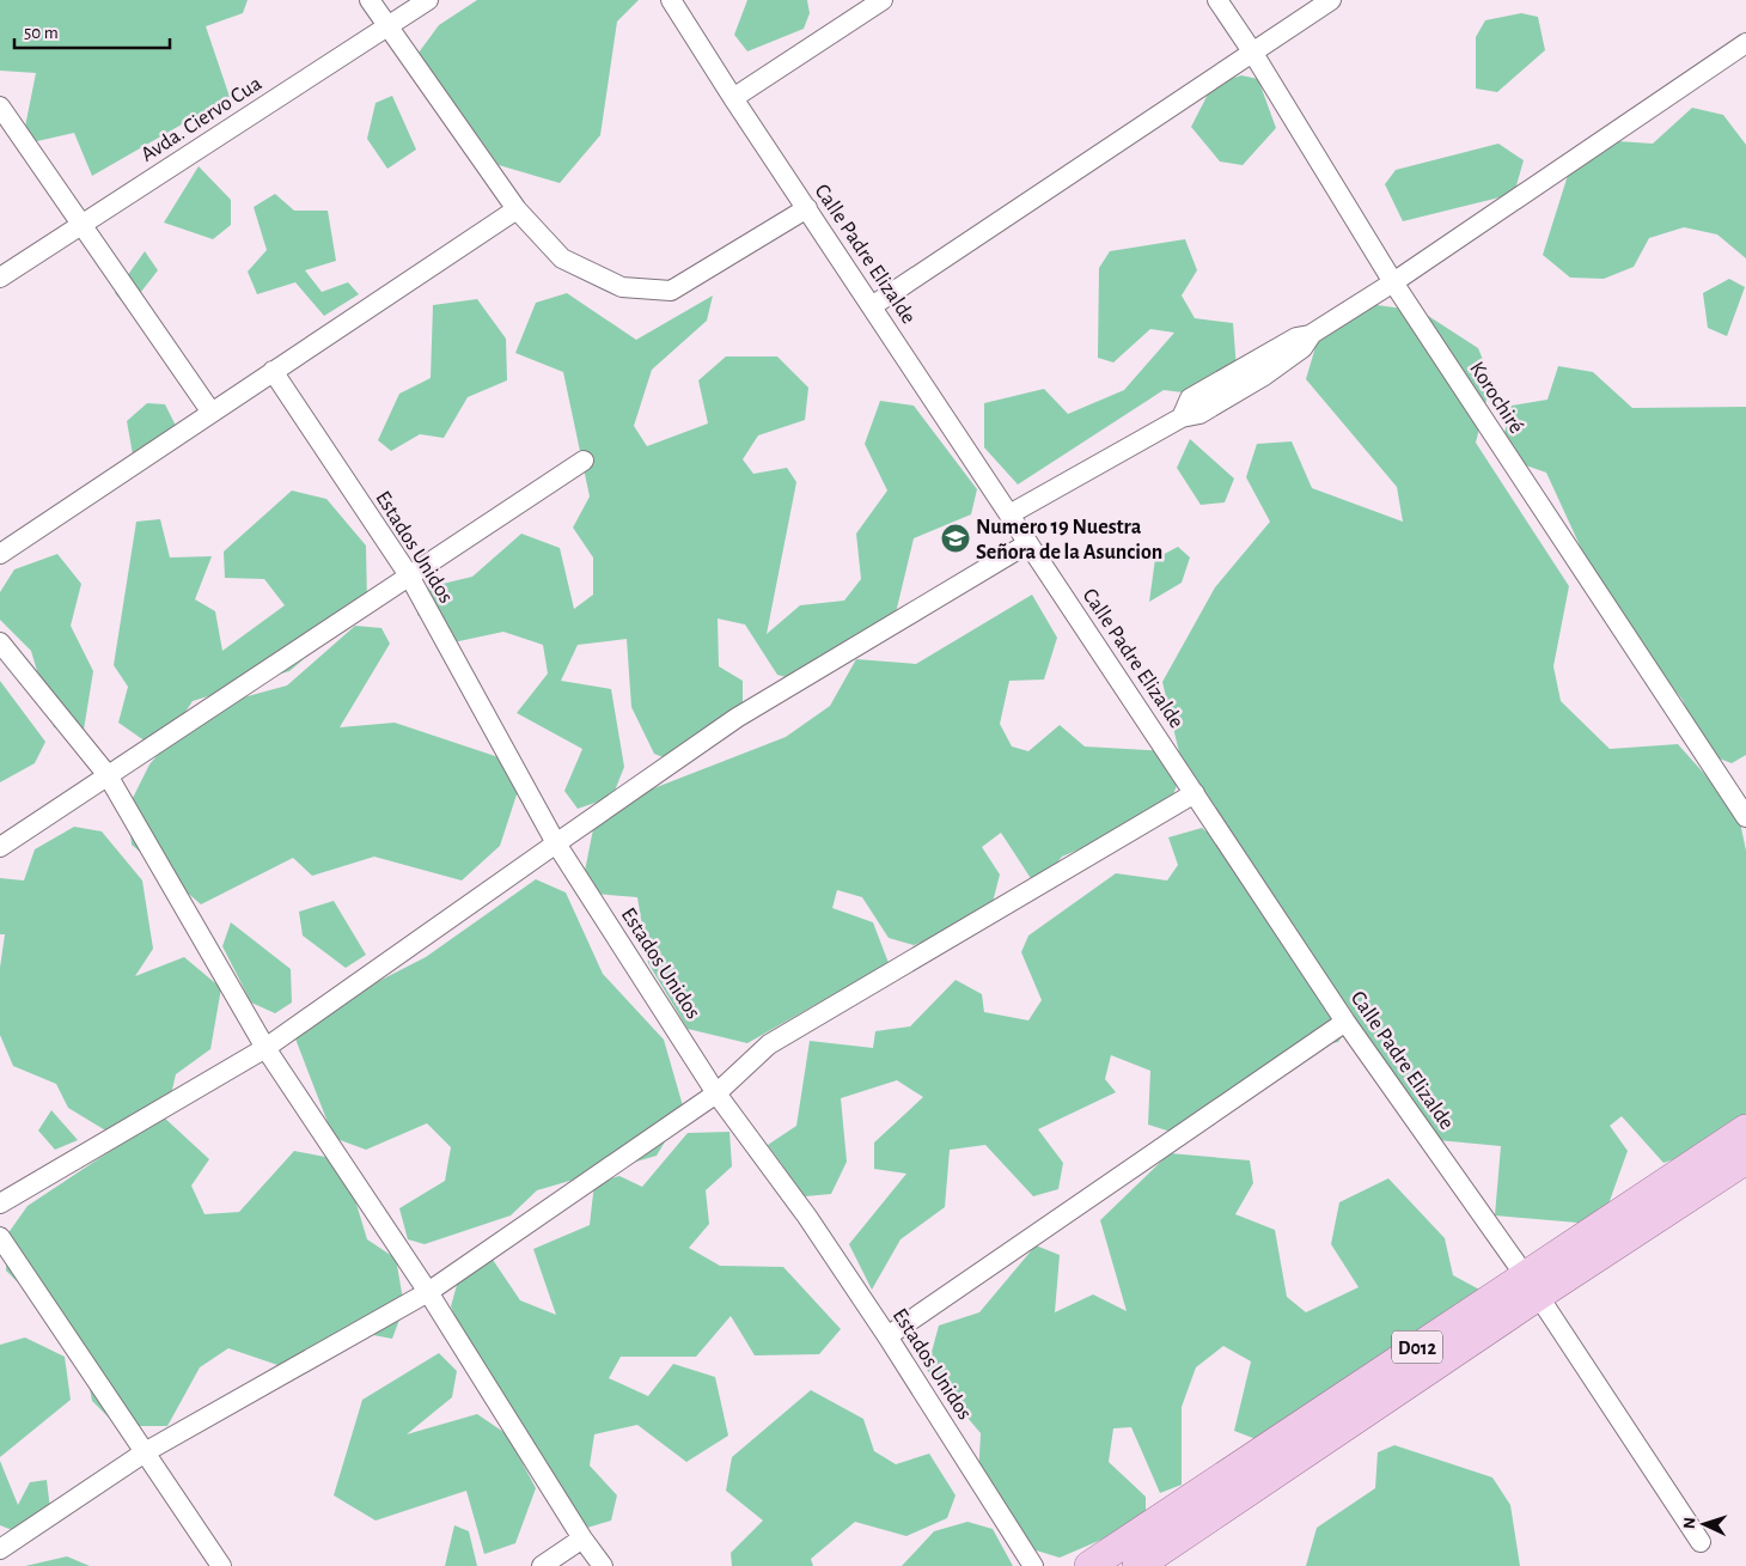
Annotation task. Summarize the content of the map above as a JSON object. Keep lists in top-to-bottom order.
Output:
{
  "streets": {
    "main road": ["D012"],
    "street": [
      "Avda. Ciervo Cua",
      "Calle Padre Elizalde",
      "Korochiré",
      "Estados Unidos"
    ]
  },
  "crossings": [
    ["Calle Padre Elizalde", "D012"]
  ],
  "places": {
    "school or university": ["Numero 19 Nuestra Señora de la Asuncion"]
  },
  "scale_bar": "50 m",
  "north": "left"
}
